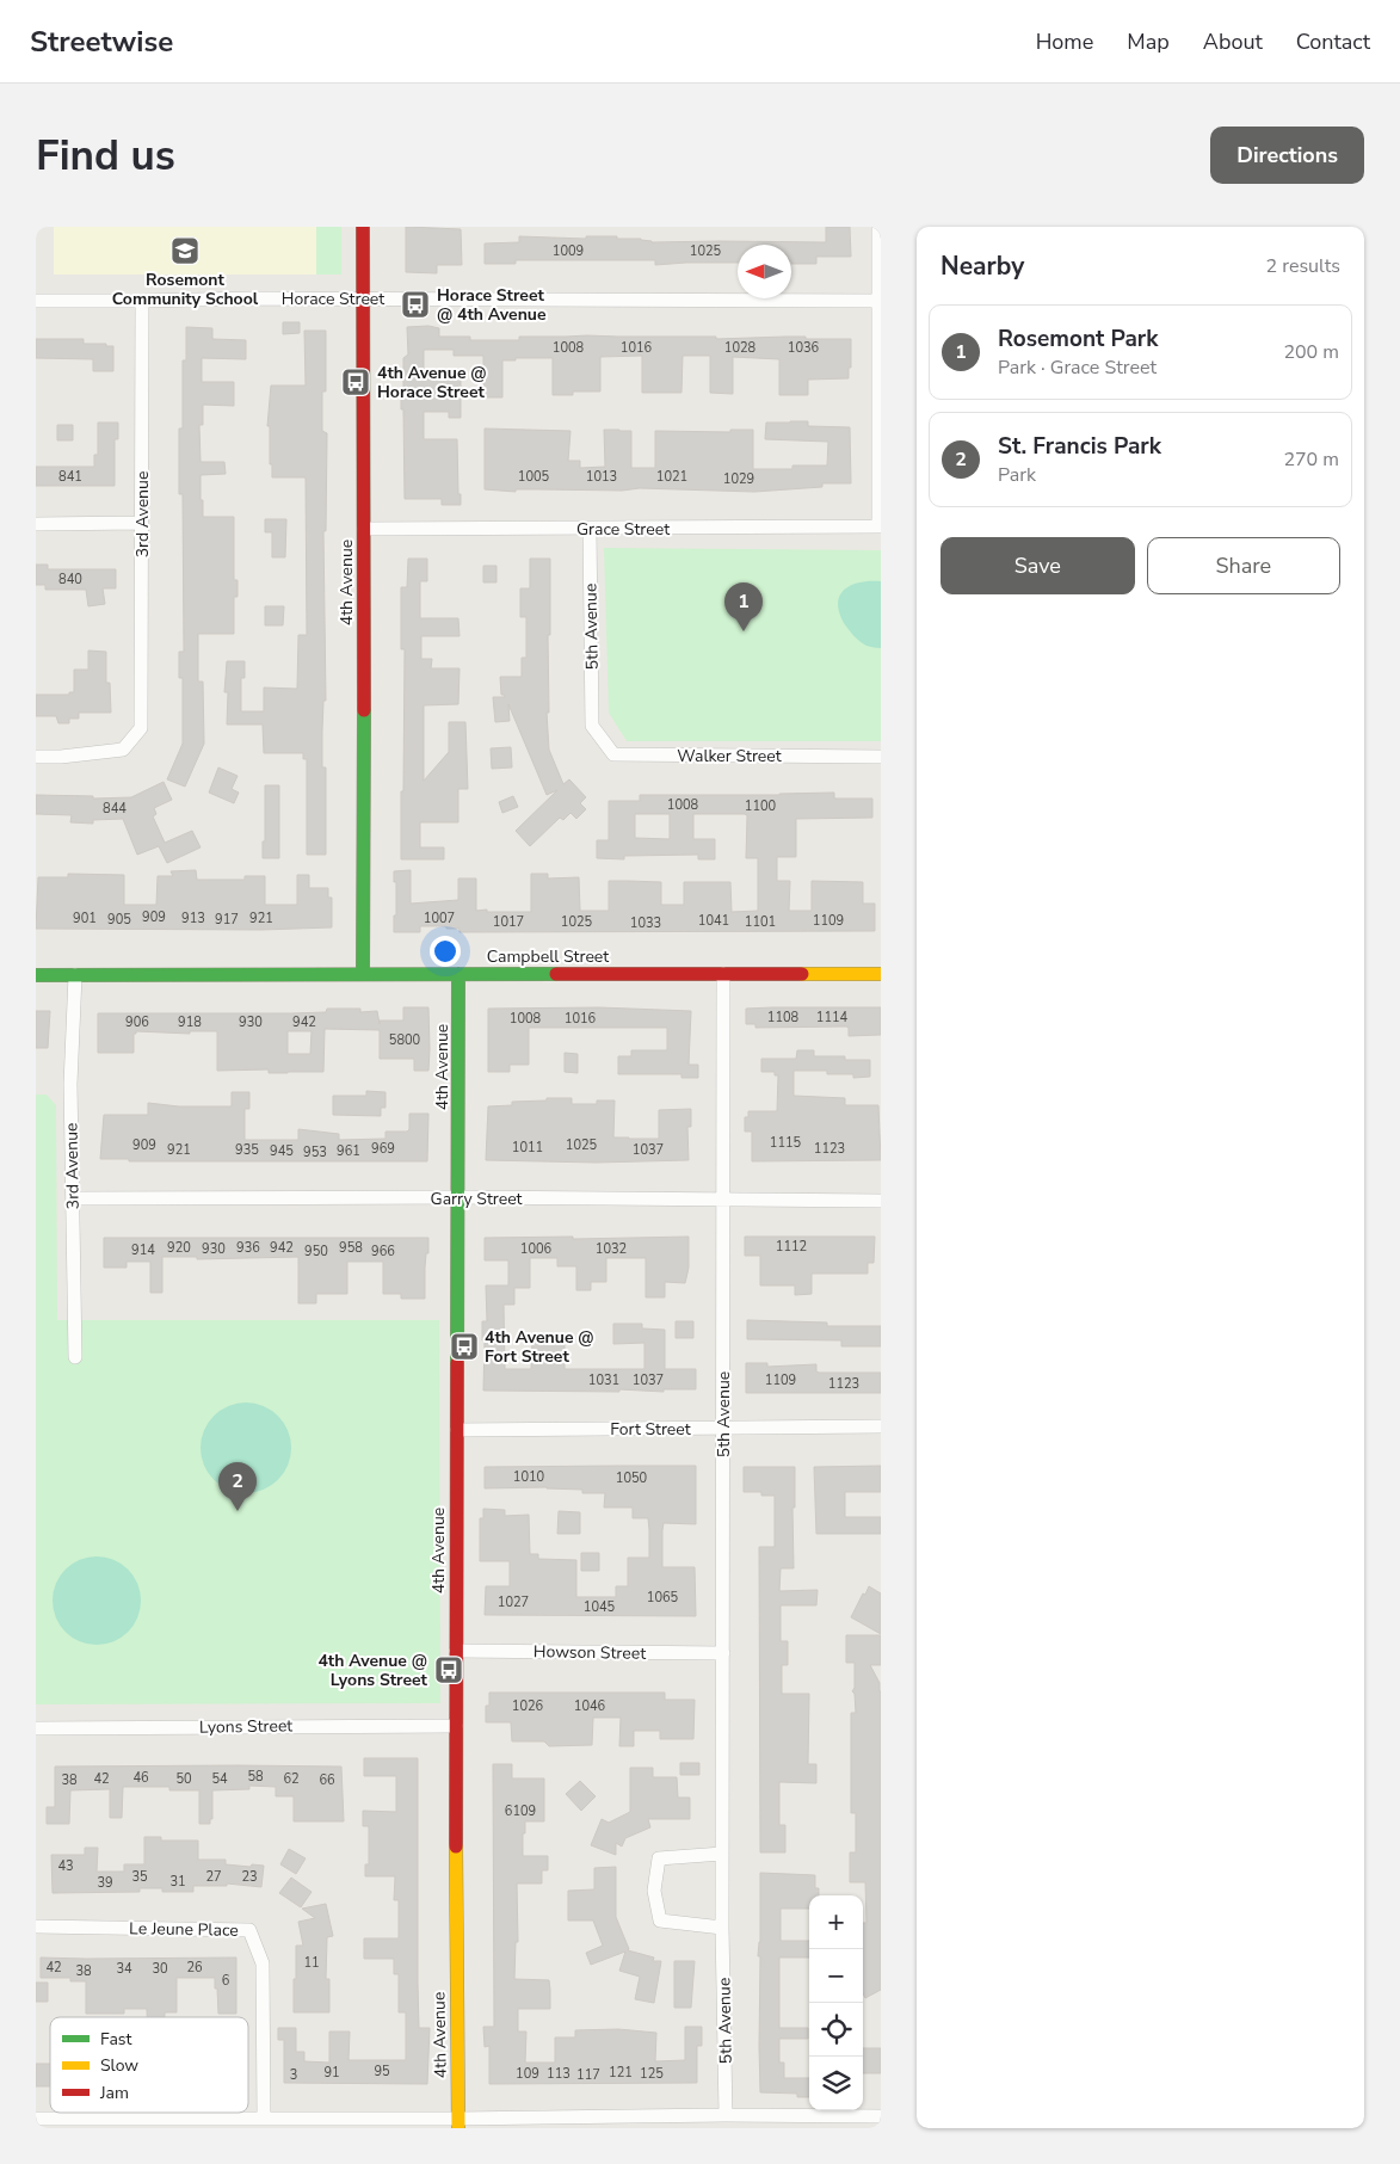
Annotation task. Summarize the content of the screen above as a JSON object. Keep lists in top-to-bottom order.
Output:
{
  "streets": {
    "street": [
      "Horace Street",
      "3rd Avenue",
      "Grace Street",
      "4th Avenue",
      "5th Avenue",
      "Walker Street",
      "Campbell Street",
      "Garry Street",
      "Fort Street",
      "Howson Street",
      "Lyons Street",
      "Le Jeune Place"
    ]
  },
  "crossings": [
    ["Horace Street", "3rd Avenue"],
    ["Horace Street", "4th Avenue"],
    ["3rd Avenue", "Campbell Street"],
    ["3rd Avenue", "Garry Street"],
    ["Grace Street", "4th Avenue"],
    ["Grace Street", "5th Avenue"],
    ["4th Avenue", "Campbell Street"],
    ["4th Avenue", "Garry Street"],
    ["4th Avenue", "Fort Street"],
    ["4th Avenue", "Howson Street"],
    ["4th Avenue", "Lyons Street"],
    ["5th Avenue", "Walker Street"],
    ["5th Avenue", "Campbell Street"],
    ["5th Avenue", "Garry Street"],
    ["5th Avenue", "Fort Street"],
    ["5th Avenue", "Howson Street"]
  ],
  "places": {
    "school or university": ["Rosemont Community School"],
    "bus stop": [
      "Horace Street @ 4th Avenue",
      "4th Avenue @ Horace Street",
      "4th Avenue @ Fort Street",
      "4th Avenue @ Lyons Street"
    ]
  },
  "house_numbers": [
    "1009",
    "1025",
    "1008",
    "1016",
    "1028",
    "1036",
    "841",
    "1005",
    "1013",
    "1021",
    "1029",
    "840",
    "1008",
    "1100",
    "844",
    "909",
    "901",
    "913",
    "921",
    "1007",
    "905",
    "917",
    "1041",
    "1109",
    "1017",
    "1025",
    "1101",
    "1033",
    "1108",
    "1114",
    "1008",
    "1016",
    "906",
    "918",
    "930",
    "942",
    "5800",
    "1115",
    "909",
    "1025",
    "1011",
    "969",
    "1123",
    "921",
    "935",
    "1037",
    "945",
    "961",
    "953",
    "1112",
    "920",
    "936",
    "942",
    "958",
    "930",
    "1006",
    "1032",
    "914",
    "950",
    "966",
    "1031",
    "1037",
    "1109",
    "1123",
    "1010",
    "1050",
    "1065",
    "1027",
    "1045",
    "1026",
    "1046",
    "58",
    "46",
    "42",
    "50",
    "54",
    "62",
    "38",
    "66",
    "6109",
    "43",
    "35",
    "27",
    "23",
    "31",
    "39",
    "11",
    "42",
    "26",
    "34",
    "30",
    "38",
    "6",
    "95",
    "91",
    "121",
    "109",
    "113",
    "125",
    "3",
    "117"
  ],
  "legend": ["Fast", "Slow", "Jam"],
  "north": "left",
  "page": {
    "header": "Streetwise",
    "nav": [
      "Home",
      "Map",
      "About",
      "Contact"
    ],
    "buttons": [
      "Directions",
      ["Save", "Share"]
    ],
    "title": "Find us",
    "heading": ["Nearby", "2 results"],
    "list": [
      {
        "mark": "1",
        "name": "Rosemont Park",
        "note": "Park · Grace Street",
        "value": "200 m"
      },
      {
        "mark": "2",
        "name": "St. Francis Park",
        "note": "Park",
        "value": "270 m"
      }
    ],
    "pins": ["1", "2"],
    "map_buttons": ["+", "−"]
  }
}
